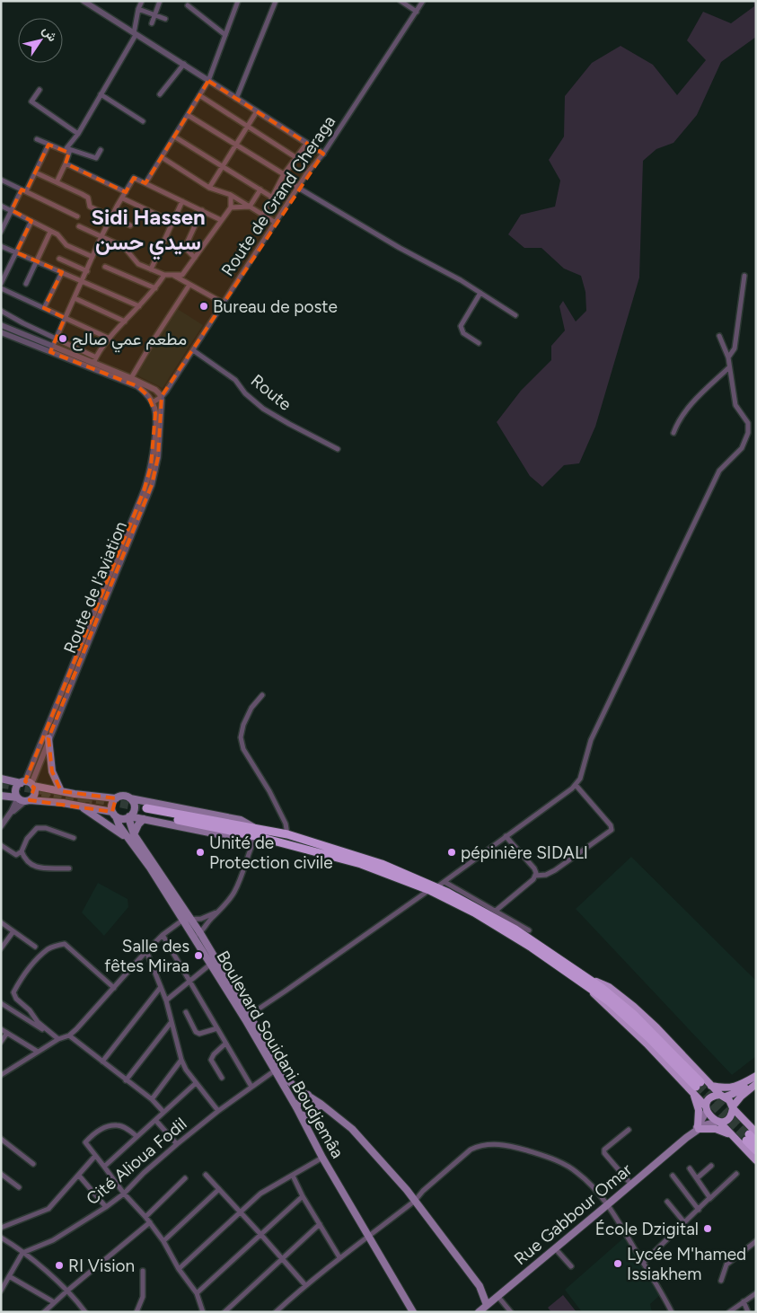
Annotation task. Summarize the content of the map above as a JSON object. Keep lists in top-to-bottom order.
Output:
{
  "streets": {
    "main road": ["Boulevard Souidani Boudjemâa", "Rue Gabbour Omar"],
    "street": [
      "Route de Grand Cheraga",
      "Route",
      "Route de l'aviation",
      "Cité Alioua Fodil"
    ]
  },
  "crossings": [
    ["Route de Grand Cheraga", "Route"],
    ["Route de Grand Cheraga", "Route de l'aviation"],
    ["Boulevard Souidani Boudjemâa", "Cité Alioua Fodil"],
    ["Boulevard Souidani Boudjemâa", "Rue Gabbour Omar"]
  ],
  "districts": ["Sidi Hassen سيدي حسن"],
  "places": [
    "Bureau de poste",
    "مطعم عمي صالح",
    "Unité de Protection civile",
    "pépinière SIDALI",
    "Salle des fêtes Miraa",
    "École Dzigital",
    "Lycée M'hamed Issiakhem",
    "RI Vision"
  ],
  "north": "top right"
}
